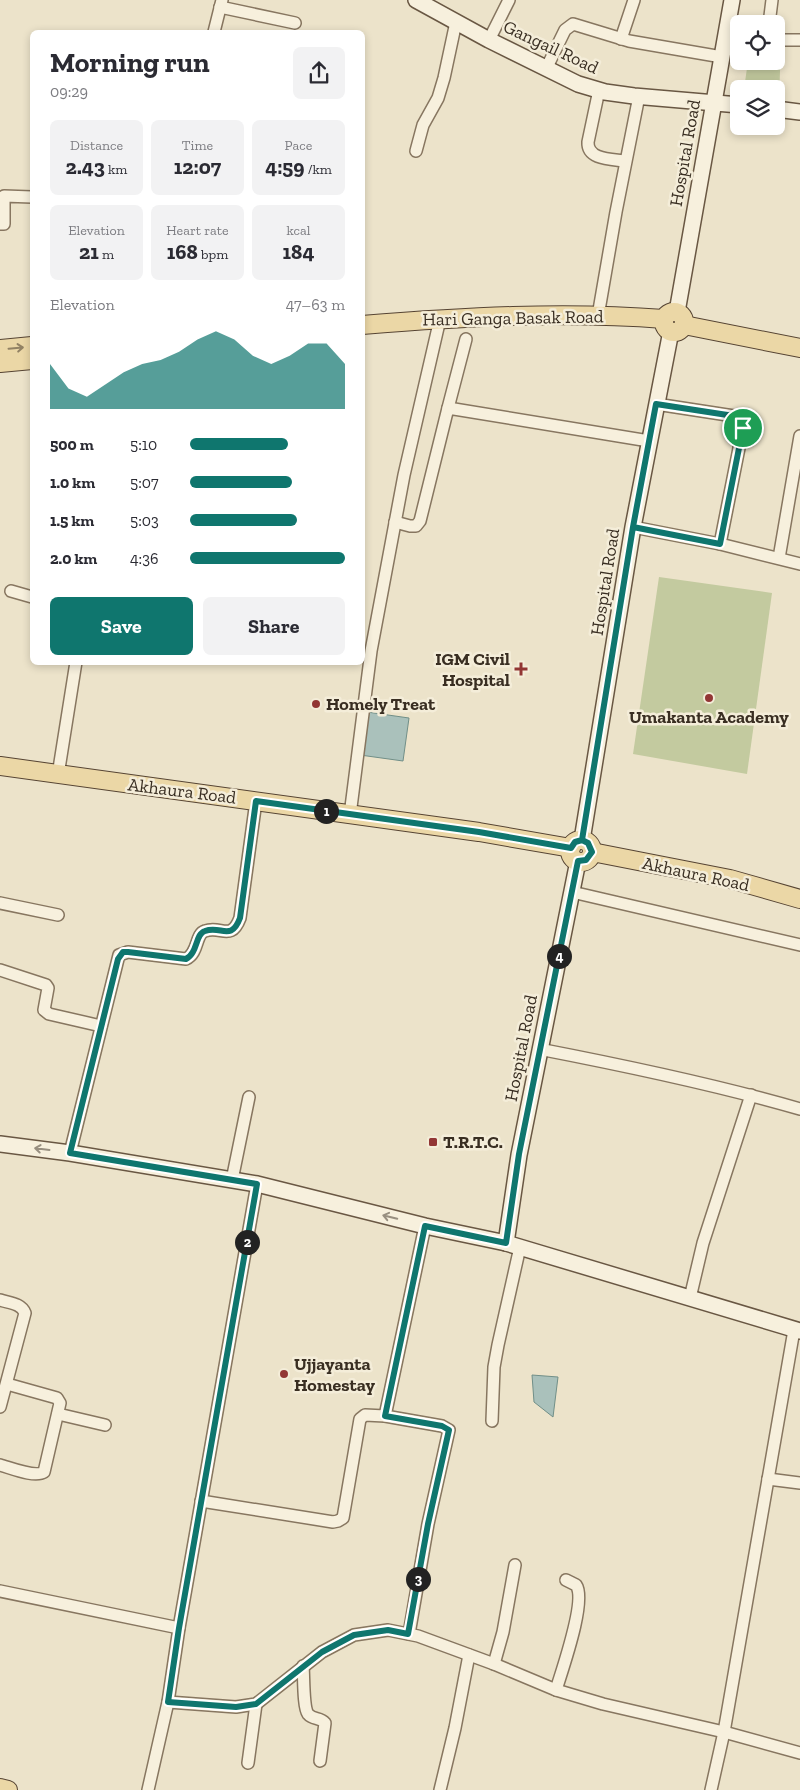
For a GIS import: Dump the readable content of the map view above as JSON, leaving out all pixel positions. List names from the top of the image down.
{
  "streets": {
    "main road": ["Hari Ganga Basak Road", "Akhaura Road"],
    "street": ["Gangail Road", "Hospital Road"]
  },
  "crossings": [
    ["Gangail Road", "Hospital Road"],
    ["Hospital Road", "Hari Ganga Basak Road"],
    ["Hospital Road", "Akhaura Road"]
  ],
  "places": {
    "health": ["IGM Civil Hospital"],
    "other": ["Umakanta Academy", "Homely Treat", "Ujjayanta Homestay"],
    "transit": ["T.R.T.C."]
  },
  "page": {
    "heading": ["Morning run", "09:29"],
    "stats": [
      ["Distance", "2.43 km"],
      ["Time", "12:07"],
      ["Pace", "4:59 /km"],
      ["Elevation", "21 m"],
      ["Heart rate", "168 bpm"],
      ["kcal", "184"]
    ],
    "chart": ["Elevation", "47–63 m"],
    "list": [
      {
        "name": "500 m",
        "note": "5:10"
      },
      {
        "name": "1.0 km",
        "note": "5:07"
      },
      {
        "name": "1.5 km",
        "note": "5:03"
      },
      {
        "name": "2.0 km",
        "note": "4:36"
      }
    ],
    "buttons": ["Save", "Share"],
    "pins": [
      "1",
      "4",
      "2",
      "3"
    ]
  }
}
